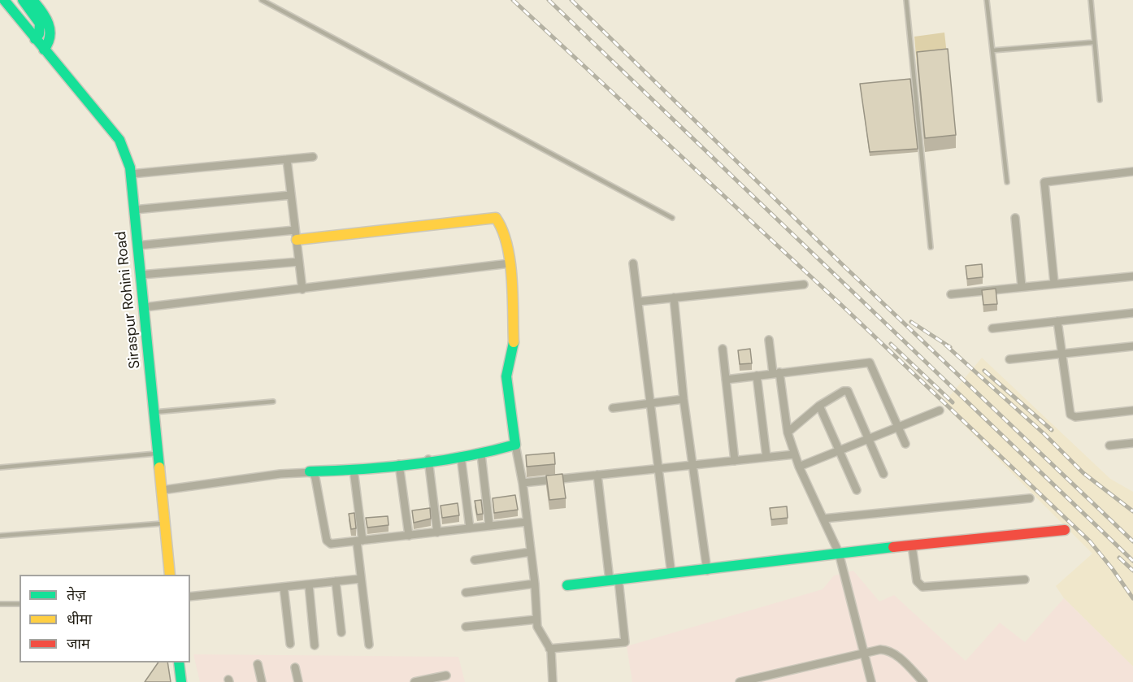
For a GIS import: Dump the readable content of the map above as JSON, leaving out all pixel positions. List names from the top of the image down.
{
  "streets": {
    "street": ["Siraspur Rohini Road"]
  },
  "legend": ["तेज़", "धीमा", "जाम"]
}
